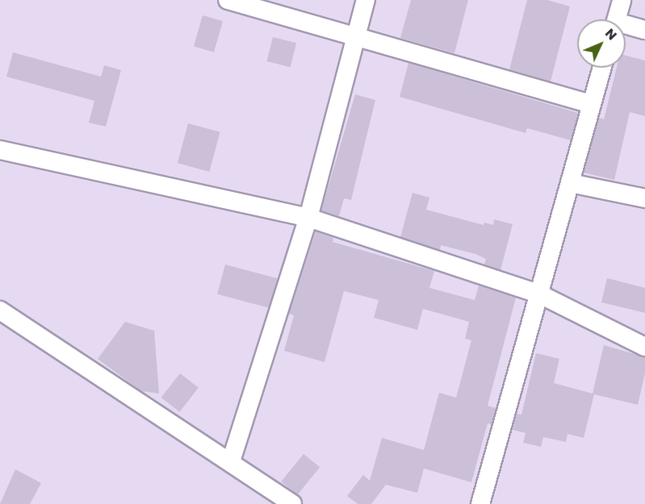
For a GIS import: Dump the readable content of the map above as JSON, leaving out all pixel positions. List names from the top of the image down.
{
  "north": "top right"
}
